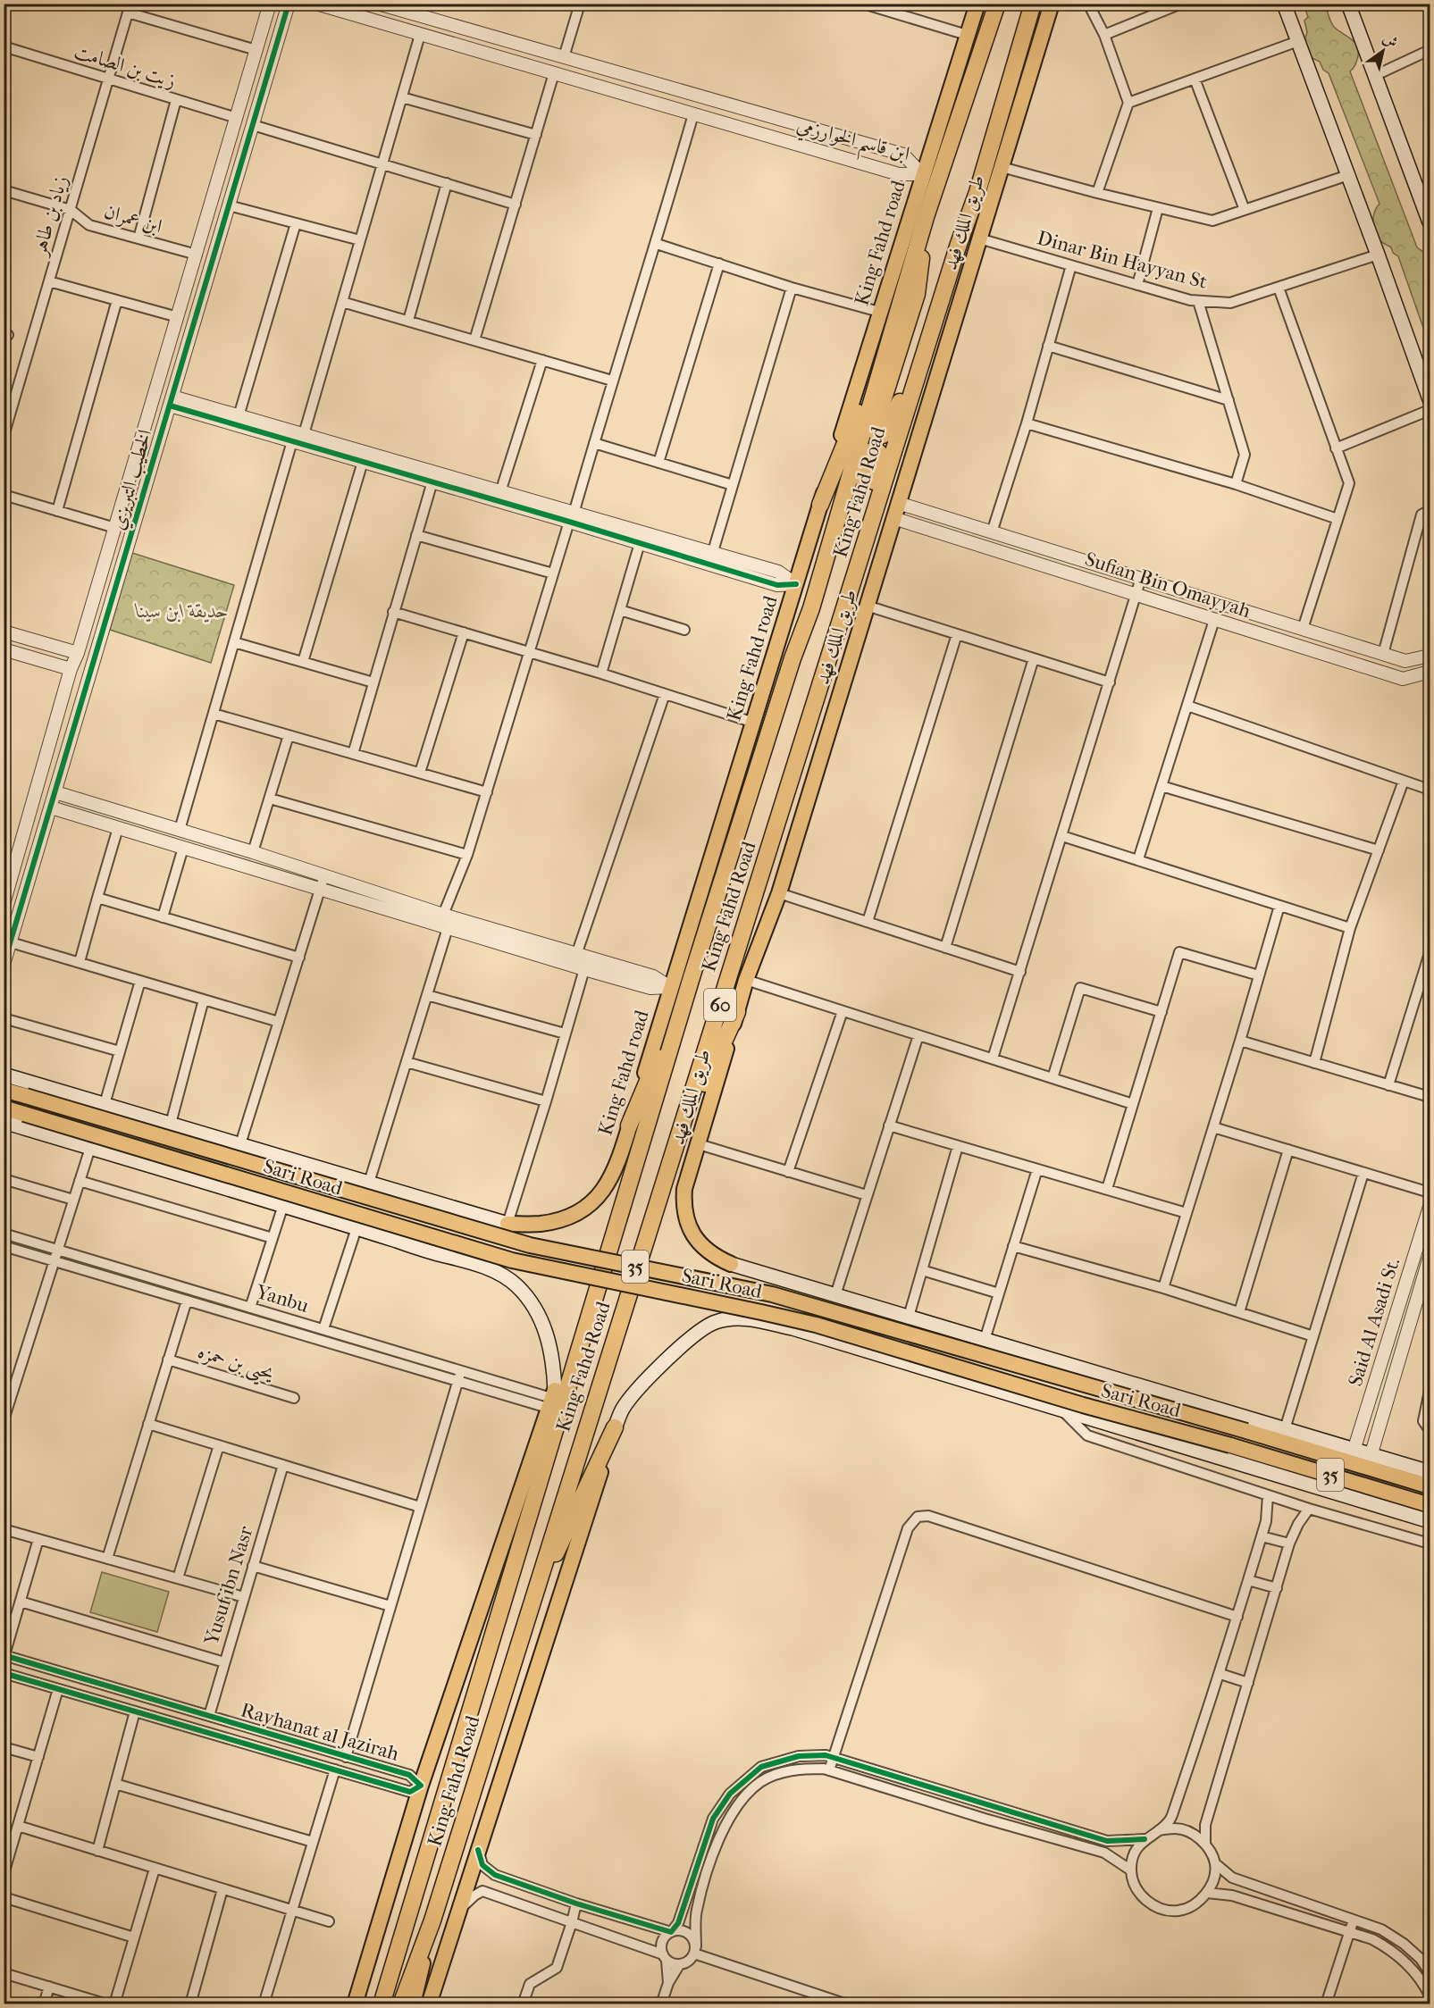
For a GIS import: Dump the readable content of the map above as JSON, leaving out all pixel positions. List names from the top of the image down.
{
  "streets": {
    "highway": ["King Fahd Road", "60"],
    "main road": [
      "طريق الملك فهد",
      "King Fahd road",
      "Sari Road",
      "35"
    ],
    "street": [
      "زيت بن الصامت",
      "ابن قاسم الخوارزمي",
      "زياد بن طاهر",
      "ابن عمران",
      "Dinar Bin Hayyan St",
      "الخطيب التبريزي",
      "Sufian Bin Omayyah",
      "Yanbu",
      "Said Al Asadi St.",
      "يحيى بن حمزه",
      "Yusuf ibn Nasr",
      "Rayhanat al Jazirah"
    ]
  },
  "crossings": [
    ["زيت بن الصامت", "زياد بن طاهر"],
    ["زيت بن الصامت", "الخطيب التبريزي"],
    ["ابن قاسم الخوارزمي", "King Fahd road"],
    ["زياد بن طاهر", "ابن عمران"],
    ["ابن عمران", "الخطيب التبريزي"],
    ["طريق الملك فهد", "Dinar Bin Hayyan St"],
    ["طريق الملك فهد", "Sufian Bin Omayyah"],
    ["King Fahd road", "King Fahd Road"],
    ["Yusuf ibn Nasr", "Rayhanat al Jazirah"]
  ],
  "parks": ["حديقة ابن سينا"],
  "north": "top right"
}
